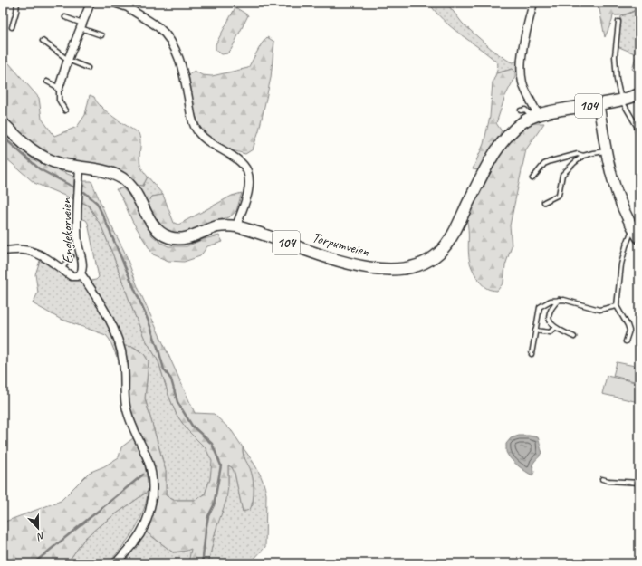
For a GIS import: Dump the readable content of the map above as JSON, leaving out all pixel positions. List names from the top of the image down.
{
  "streets": {
    "main road": ["104", "Torpumveien"],
    "street": ["Englekorveien"]
  },
  "crossings": [
    ["Englekorveien", "Torpumveien"]
  ],
  "north": "bottom"
}
